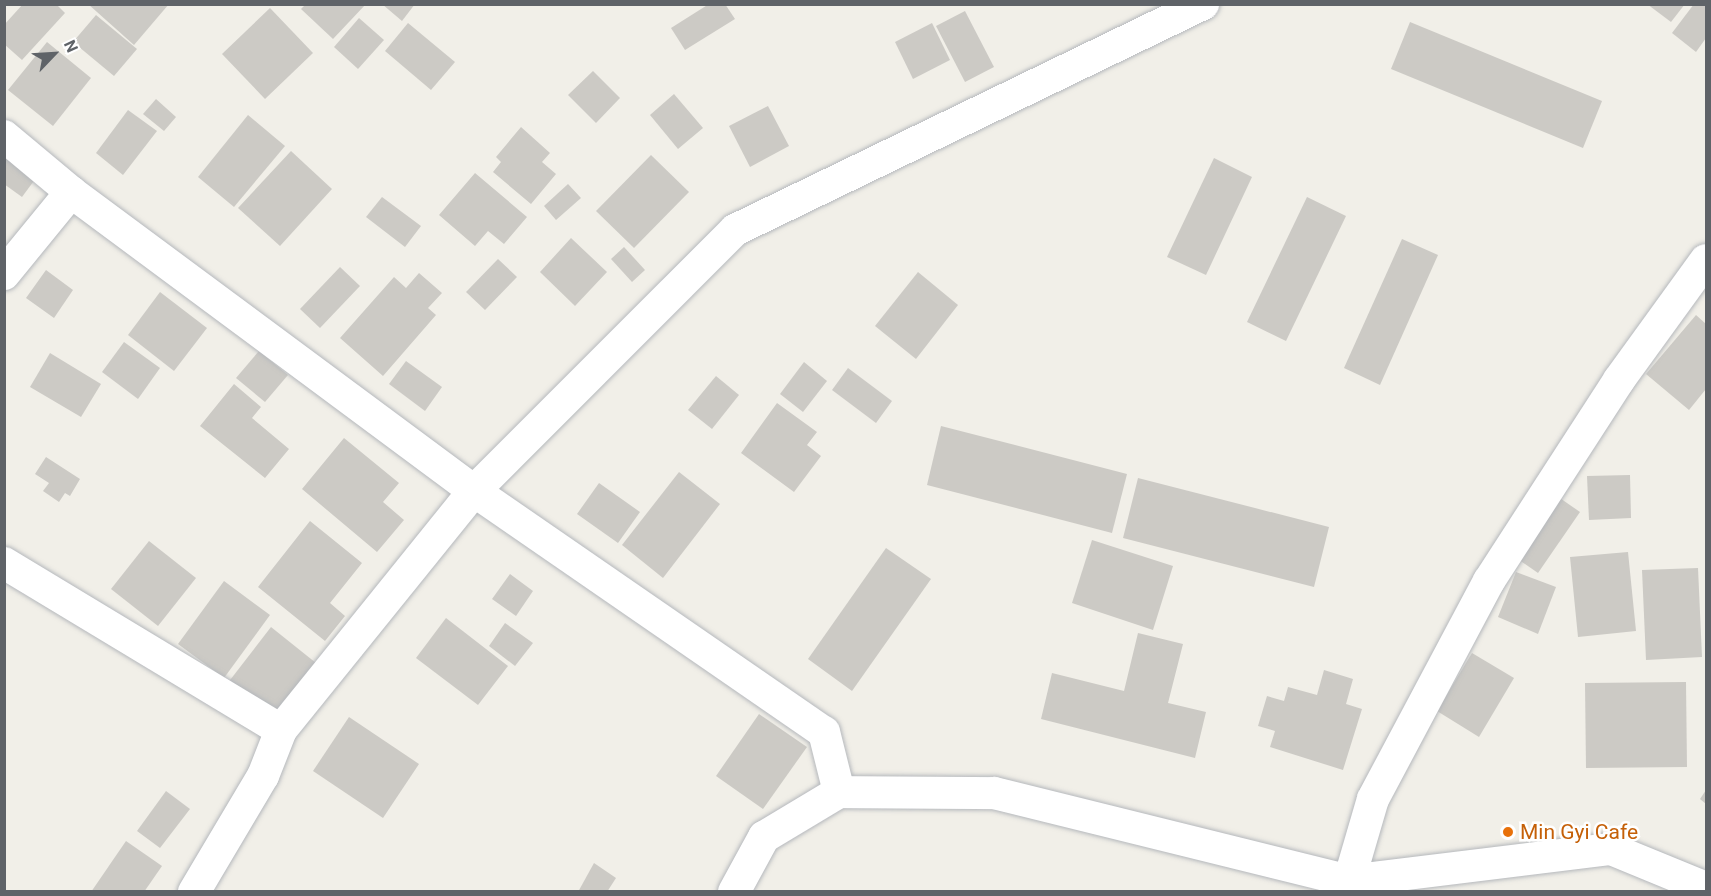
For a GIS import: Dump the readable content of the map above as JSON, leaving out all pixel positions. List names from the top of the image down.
{
  "places": ["Min Gyi Cafe"],
  "north": "top right"
}
